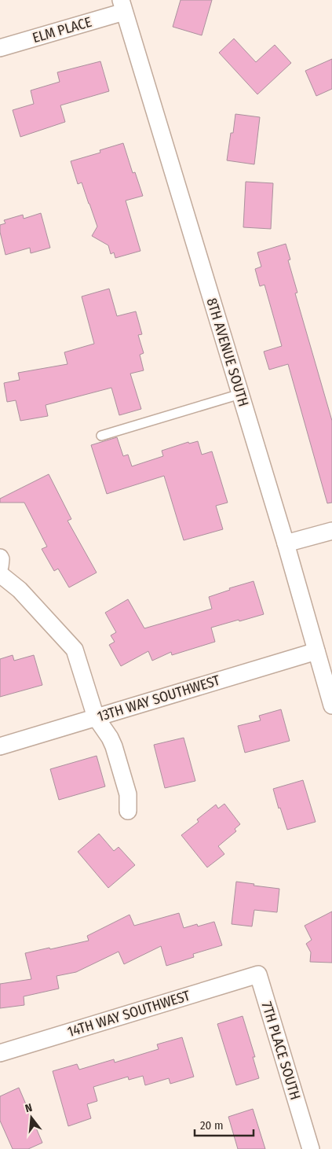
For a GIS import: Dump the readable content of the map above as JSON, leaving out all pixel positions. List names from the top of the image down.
{
  "streets": {
    "street": [
      "ELM PLACE",
      "8TH AVENUE SOUTH",
      "13TH WAY SOUTHWEST",
      "14TH WAY SOUTHWEST",
      "7TH PLACE SOUTH"
    ]
  },
  "crossings": [
    ["ELM PLACE", "8TH AVENUE SOUTH"],
    ["8TH AVENUE SOUTH", "13TH WAY SOUTHWEST"],
    ["14TH WAY SOUTHWEST", "7TH PLACE SOUTH"]
  ],
  "scale_bar": "20 m",
  "north": "top"
}
